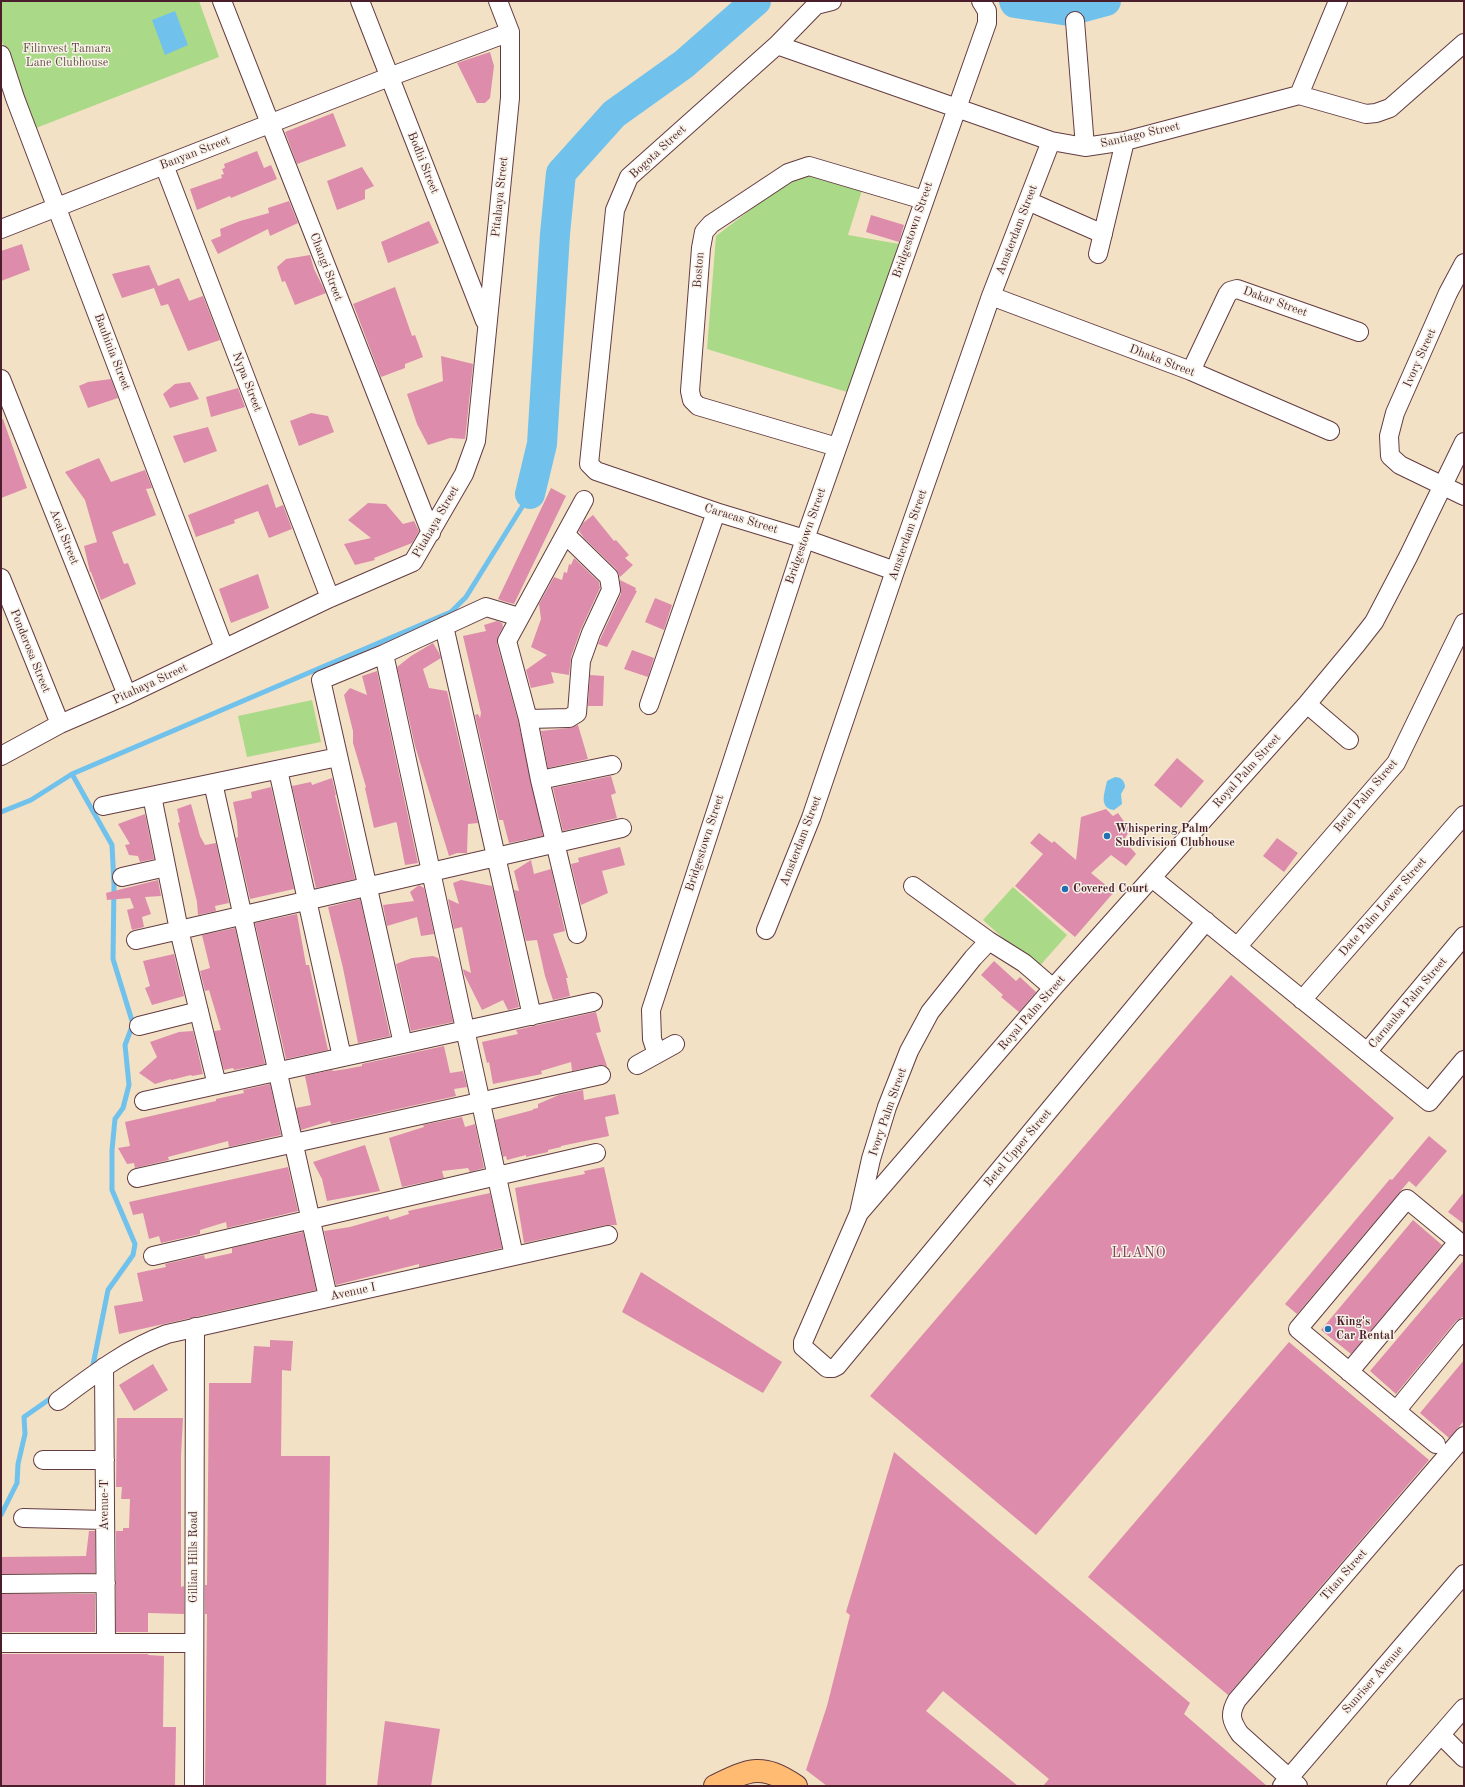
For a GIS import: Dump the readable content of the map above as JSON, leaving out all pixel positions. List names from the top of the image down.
{
  "streets": {
    "street": [
      "Santiago Street",
      "Bogota Street",
      "Banyan Street",
      "Bodhi Street",
      "Pitahaya Street",
      "Bridgestown Street",
      "Amsterdam Street",
      "Changi Street",
      "Boston",
      "Dakar Street",
      "Bauhinia Street",
      "Ivory Street",
      "Dhaka Street",
      "Nypa Street",
      "Caracas Street",
      "Acai Street",
      "Ponderosa Street",
      "Royal Palm Street",
      "Betel Palm Street",
      "Date Palm Lower Street",
      "Carnauba Palm Street",
      "Ivory Palm Street",
      "Betel Upper Street",
      "Avenue I",
      "Avenue-T",
      "Gillian Hills Road",
      "Titan Street",
      "Sunriser Avenue"
    ]
  },
  "crossings": [
    ["Santiago Street", "Bogota Street"],
    ["Santiago Street", "Bridgestown Street"],
    ["Santiago Street", "Amsterdam Street"],
    ["Bogota Street", "Caracas Street"],
    ["Banyan Street", "Bodhi Street"],
    ["Banyan Street", "Pitahaya Street"],
    ["Banyan Street", "Changi Street"],
    ["Banyan Street", "Bauhinia Street"],
    ["Banyan Street", "Nypa Street"],
    ["Bodhi Street", "Pitahaya Street"],
    ["Pitahaya Street", "Changi Street"],
    ["Pitahaya Street", "Bauhinia Street"],
    ["Pitahaya Street", "Nypa Street"],
    ["Pitahaya Street", "Acai Street"],
    ["Pitahaya Street", "Ponderosa Street"],
    ["Bridgestown Street", "Boston"],
    ["Bridgestown Street", "Caracas Street"],
    ["Amsterdam Street", "Dhaka Street"],
    ["Amsterdam Street", "Caracas Street"],
    ["Dakar Street", "Dhaka Street"],
    ["Ivory Street", "Royal Palm Street"],
    ["Royal Palm Street", "Ivory Palm Street"],
    ["Ivory Palm Street", "Betel Upper Street"],
    ["Avenue I", "Avenue-T"],
    ["Avenue I", "Gillian Hills Road"],
    ["Titan Street", "Sunriser Avenue"]
  ],
  "districts": ["LLANO"],
  "parks": ["Filinvest Tamara Lane Clubhouse"],
  "places": ["Whispering Palm Subdivision Clubhouse", "Covered Court", "King's Car Rental"]
}
